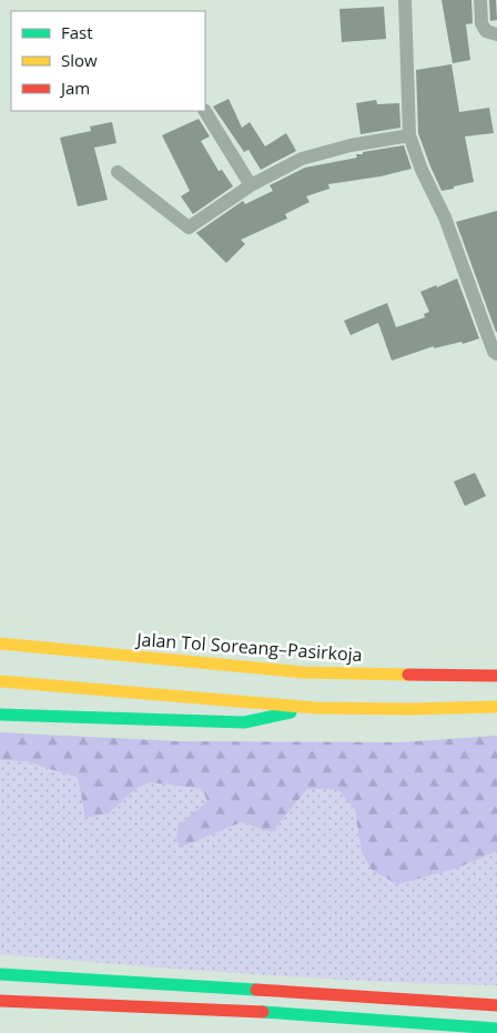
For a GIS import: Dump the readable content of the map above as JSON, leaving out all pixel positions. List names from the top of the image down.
{
  "streets": {
    "highway": ["Jalan Tol Soreang–Pasirkoja"]
  },
  "legend": ["Fast", "Slow", "Jam"]
}
